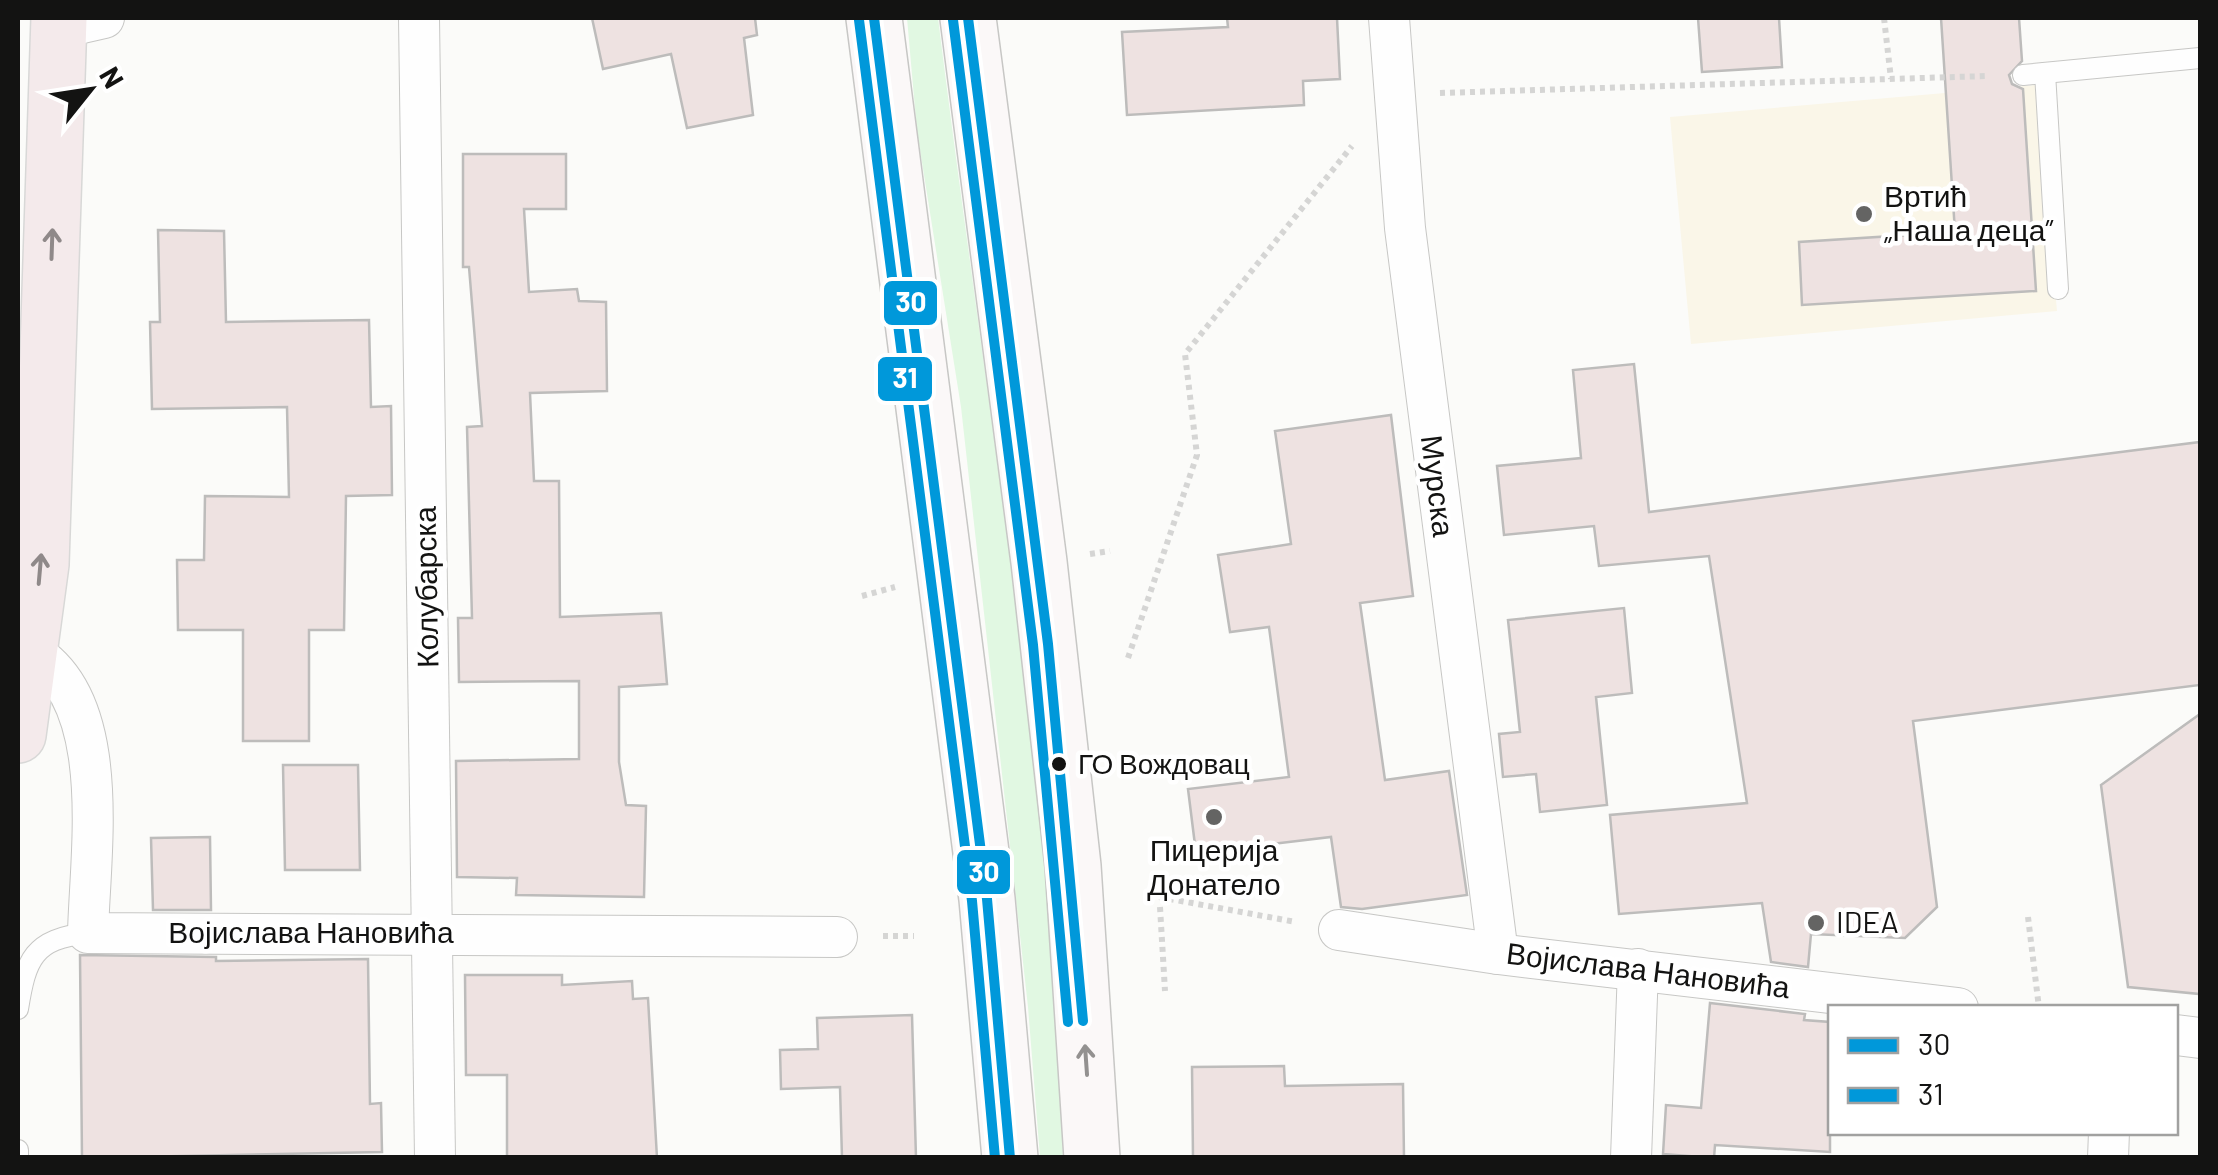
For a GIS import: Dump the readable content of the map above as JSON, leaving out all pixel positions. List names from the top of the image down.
{
  "streets": {
    "street": ["Мурска", "Колубарска", "Војислава Нановића"]
  },
  "crossings": [
    ["Мурска", "Војислава Нановића"],
    ["Колубарска", "Војислава Нановића"]
  ],
  "places": [
    "Вртић „Наша деца”",
    "ГО Вождовац",
    "Пицерија Донатело",
    "IDEA"
  ],
  "lines": ["transit line 30", "transit line 31"],
  "legend": ["30", "31"],
  "north": "top right"
}
